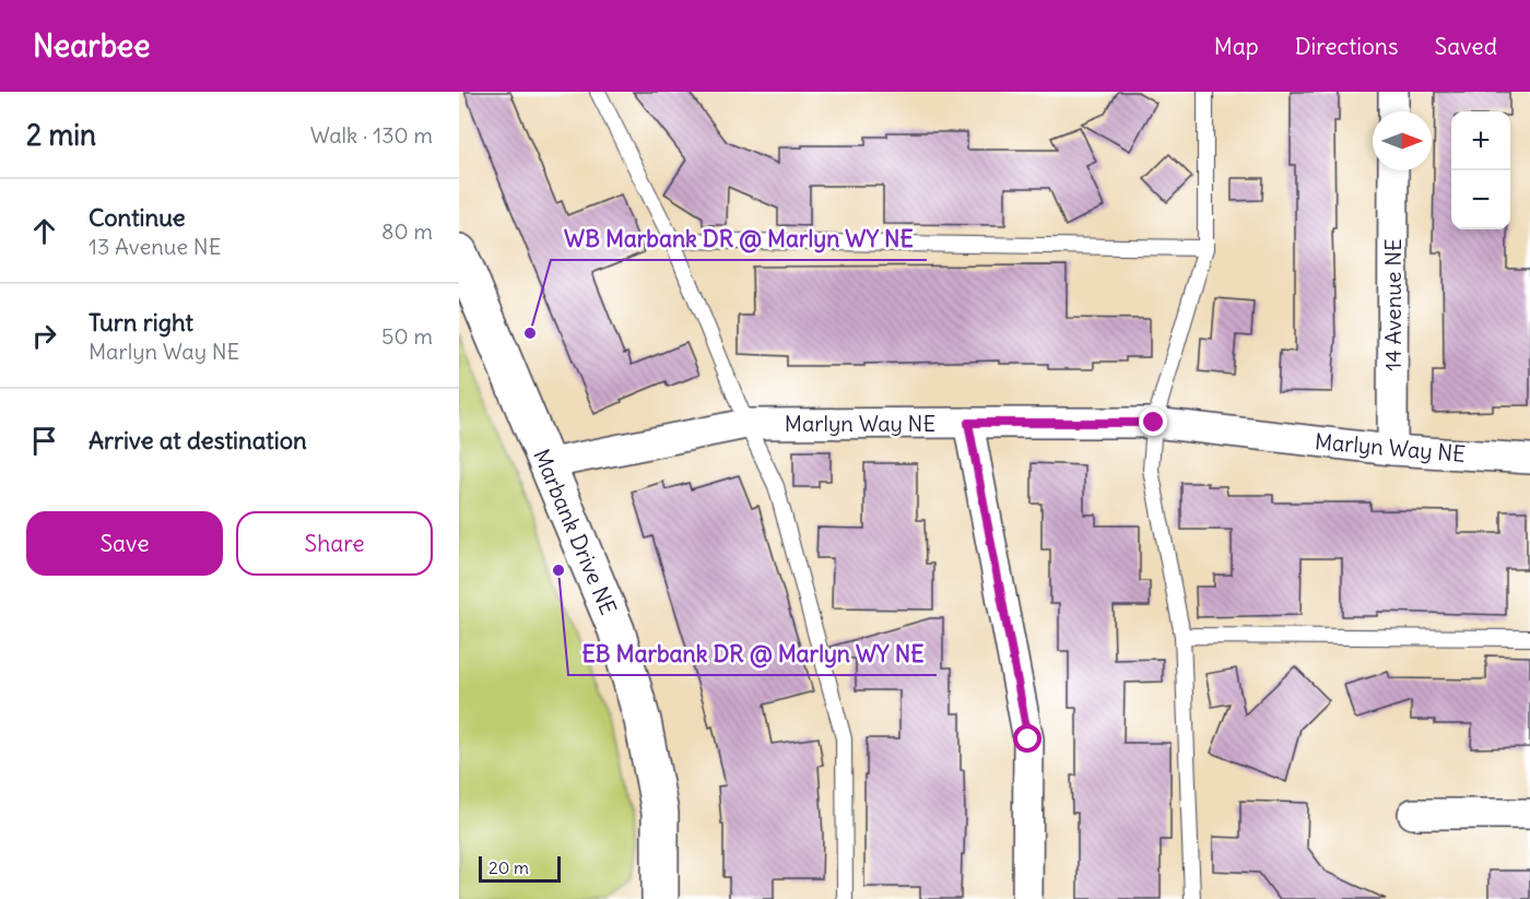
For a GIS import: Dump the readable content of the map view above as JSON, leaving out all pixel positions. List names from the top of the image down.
{
  "streets": {
    "street": ["14 Avenue NE", "Marlyn Way NE", "Marbank Drive NE"]
  },
  "crossings": [
    ["14 Avenue NE", "Marlyn Way NE"],
    ["Marlyn Way NE", "Marbank Drive NE"]
  ],
  "places": ["WB Marbank DR @ Marlyn WY NE", "EB Marbank DR @ Marlyn WY NE"],
  "scale_bar": "20 m",
  "north": "right",
  "page": {
    "header": "Nearbee",
    "nav": ["Map", "Directions", "Saved"],
    "heading": ["2 min", "Walk · 130 m"],
    "map_buttons": ["+", "−"],
    "list": [
      ["Continue", "13 Avenue NE", "80 m"],
      ["Turn right", "Marlyn Way NE", "50 m"],
      "Arrive at destination"
    ],
    "buttons": ["Save", "Share"],
    "scale": "20 m"
  }
}
